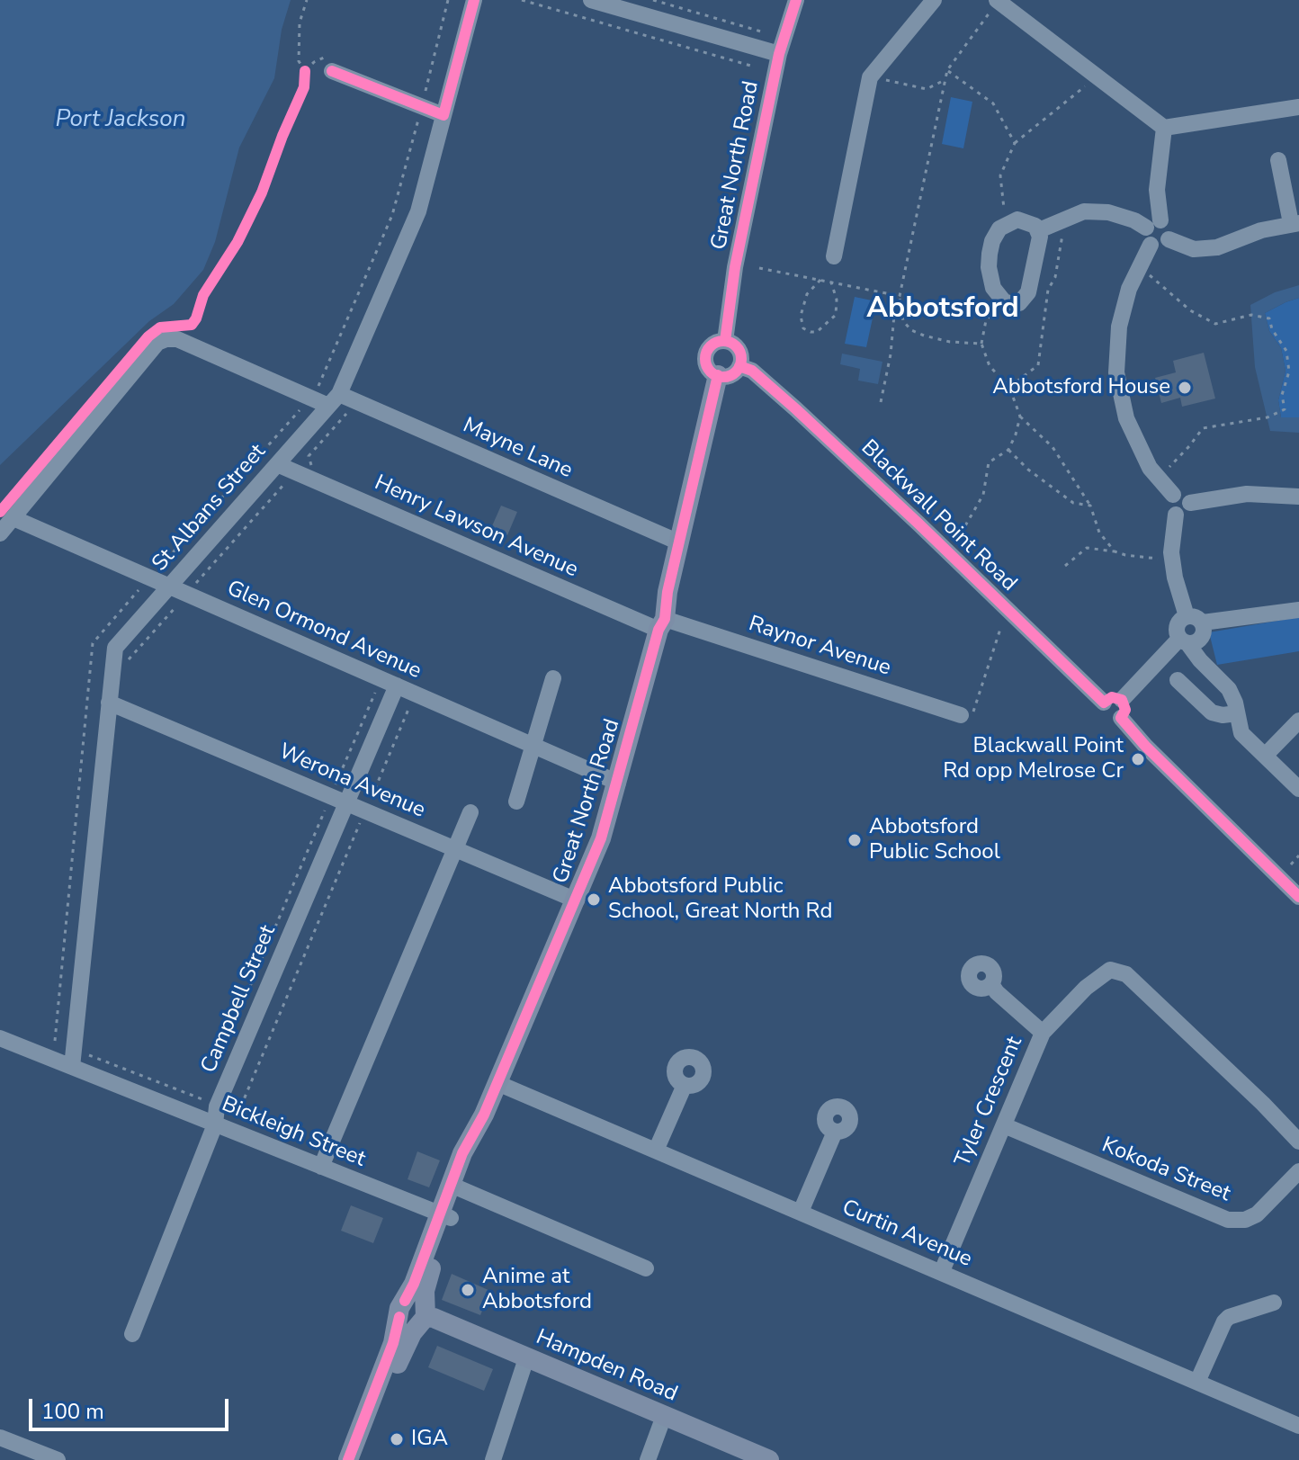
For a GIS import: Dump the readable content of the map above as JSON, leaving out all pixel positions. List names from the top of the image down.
{
  "streets": {
    "main road": ["Great North Road", "Hampden Road"],
    "street": [
      "Mayne Lane",
      "St Albans Street",
      "Blackwall Point Road",
      "Henry Lawson Avenue",
      "Glen Ormond Avenue",
      "Raynor Avenue",
      "Werona Avenue",
      "Campbell Street",
      "Tyler Crescent",
      "Bickleigh Street",
      "Kokoda Street",
      "Curtin Avenue"
    ]
  },
  "crossings": [
    ["Great North Road", "Mayne Lane"],
    ["Great North Road", "Blackwall Point Road"],
    ["Great North Road", "Henry Lawson Avenue"],
    ["Great North Road", "Glen Ormond Avenue"],
    ["Great North Road", "Raynor Avenue"],
    ["Great North Road", "Werona Avenue"],
    ["Great North Road", "Bickleigh Street"],
    ["Great North Road", "Curtin Avenue"],
    ["Great North Road", "Hampden Road"],
    ["Mayne Lane", "St Albans Street"],
    ["Mayne Lane", "Glen Ormond Avenue"],
    ["St Albans Street", "Henry Lawson Avenue"],
    ["St Albans Street", "Glen Ormond Avenue"],
    ["St Albans Street", "Werona Avenue"],
    ["St Albans Street", "Bickleigh Street"],
    ["Henry Lawson Avenue", "Raynor Avenue"],
    ["Glen Ormond Avenue", "Campbell Street"],
    ["Werona Avenue", "Campbell Street"],
    ["Campbell Street", "Bickleigh Street"],
    ["Tyler Crescent", "Kokoda Street"],
    ["Tyler Crescent", "Curtin Avenue"]
  ],
  "districts": ["Abbotsford"],
  "water": ["Port Jackson"],
  "places": [
    "Abbotsford House",
    "Blackwall Point Rd opp Melrose Cr",
    "Abbotsford Public School",
    "Abbotsford Public School, Great North Rd",
    "Anime at Abbotsford",
    "IGA"
  ],
  "scale_bar": "100 m"
}
